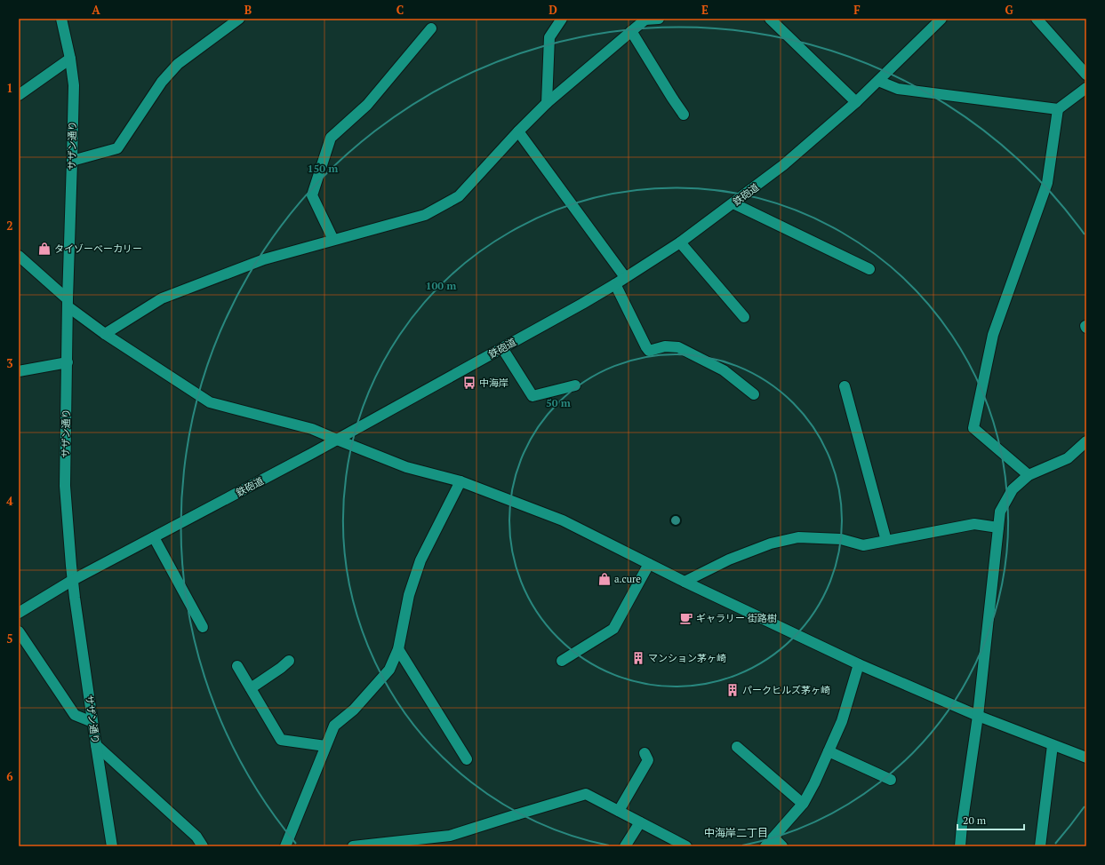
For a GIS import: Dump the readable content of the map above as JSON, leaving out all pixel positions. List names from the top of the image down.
{
  "streets": {
    "street": ["サザン通り", "鉄砲道"]
  },
  "crossings": [
    ["サザン通り", "鉄砲道"]
  ],
  "districts": ["中海岸二丁目"],
  "places": {
    "shop": ["タイゾーベーカリー", "a.cure"],
    "bus stop": ["中海岸"],
    "cafe": ["ギャラリー 街路樹"],
    "building": ["マンション茅ヶ崎", "パークヒルズ茅ヶ崎"]
  },
  "scale_bar": "20 m",
  "grid": {
    "columns": [
      "A",
      "B",
      "C",
      "D",
      "E",
      "F",
      "G"
    ],
    "rows": [
      "1",
      "2",
      "3",
      "4",
      "5",
      "6"
    ]
  },
  "rings": ["150 m", "100 m", "50 m"]
}
